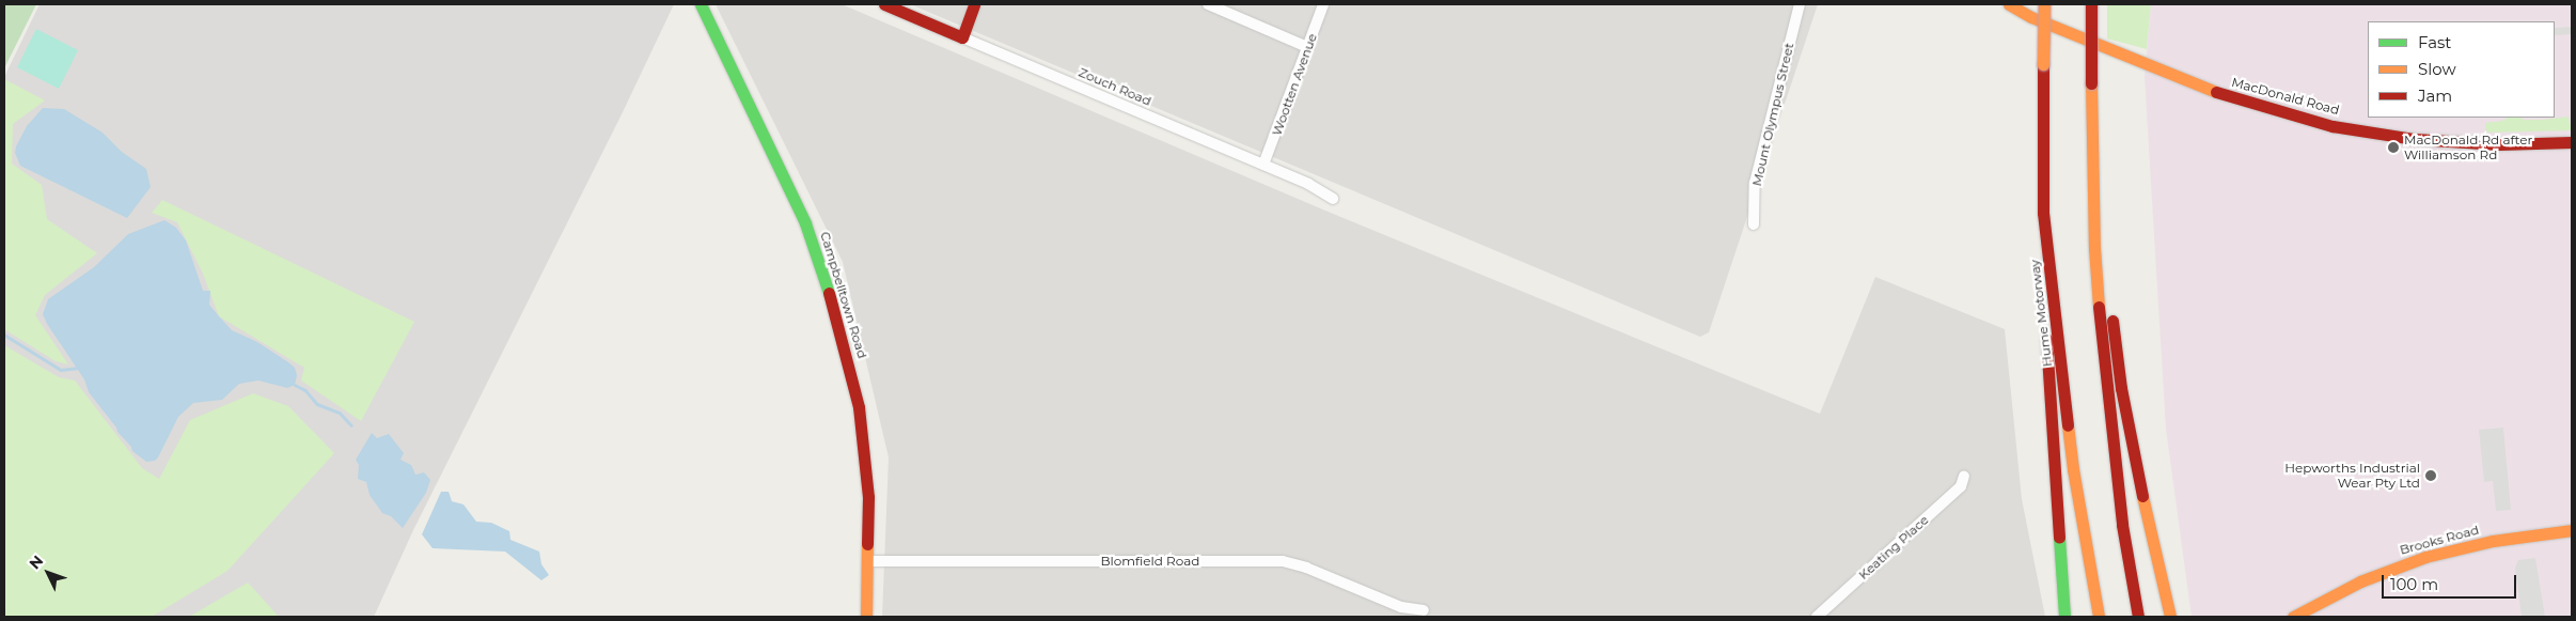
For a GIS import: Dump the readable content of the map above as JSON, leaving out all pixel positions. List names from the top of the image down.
{
  "streets": {
    "main road": [
      "Zouch Road",
      "MacDonald Road",
      "Campbelltown Road",
      "Hume Motorway",
      "Brooks Road"
    ],
    "street": [
      "Wootten Avenue",
      "Mount Olympus Street",
      "Keating Place",
      "Blomfield Road"
    ]
  },
  "crossings": [
    ["Wootten Avenue", "Zouch Road"],
    ["Campbelltown Road", "Blomfield Road"]
  ],
  "places": ["MacDonald Rd after Williamson Rd", "Hepworths Industrial Wear Pty Ltd"],
  "legend": ["Fast", "Slow", "Jam"],
  "scale_bar": "100 m",
  "north": "top left"
}
